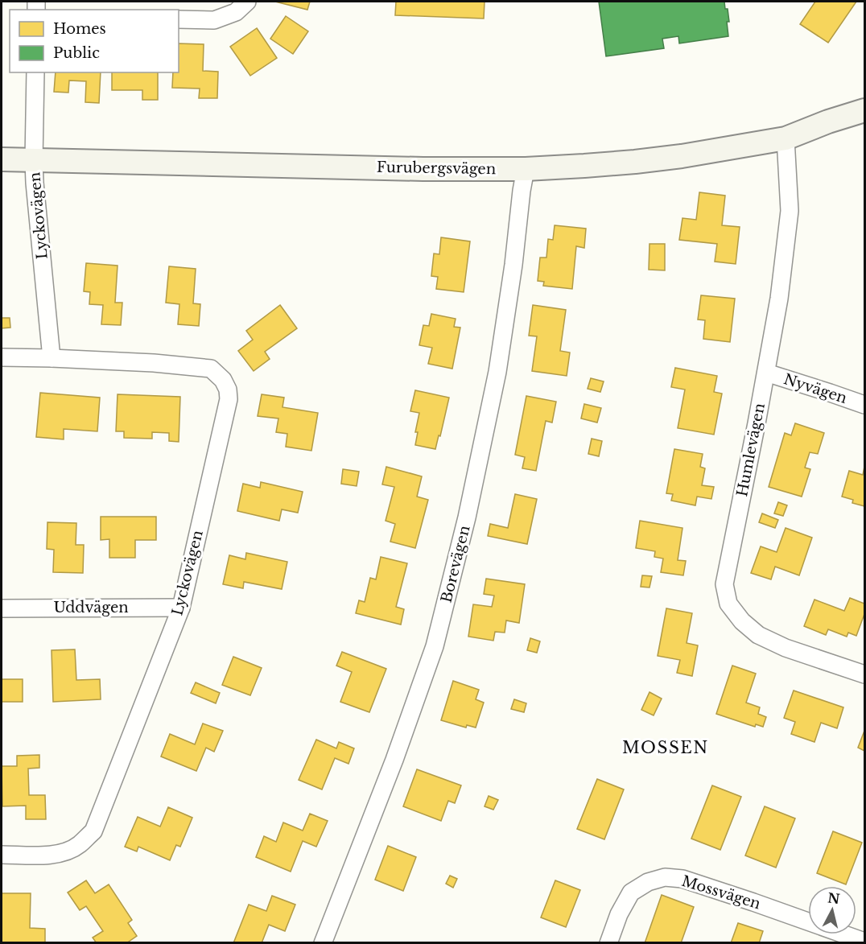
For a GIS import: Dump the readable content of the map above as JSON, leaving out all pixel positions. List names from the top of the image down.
{
  "streets": {
    "street": [
      "Furubergsvägen",
      "Lyckovägen",
      "Nyvägen",
      "Humlevägen",
      "Borevägen",
      "Uddvägen",
      "Mossvägen"
    ]
  },
  "crossings": [
    ["Furubergsvägen", "Lyckovägen"],
    ["Furubergsvägen", "Humlevägen"],
    ["Furubergsvägen", "Borevägen"],
    ["Lyckovägen", "Uddvägen"],
    ["Nyvägen", "Humlevägen"]
  ],
  "districts": ["MOSSEN"],
  "legend": ["Homes", "Public"],
  "north": "top"
}
